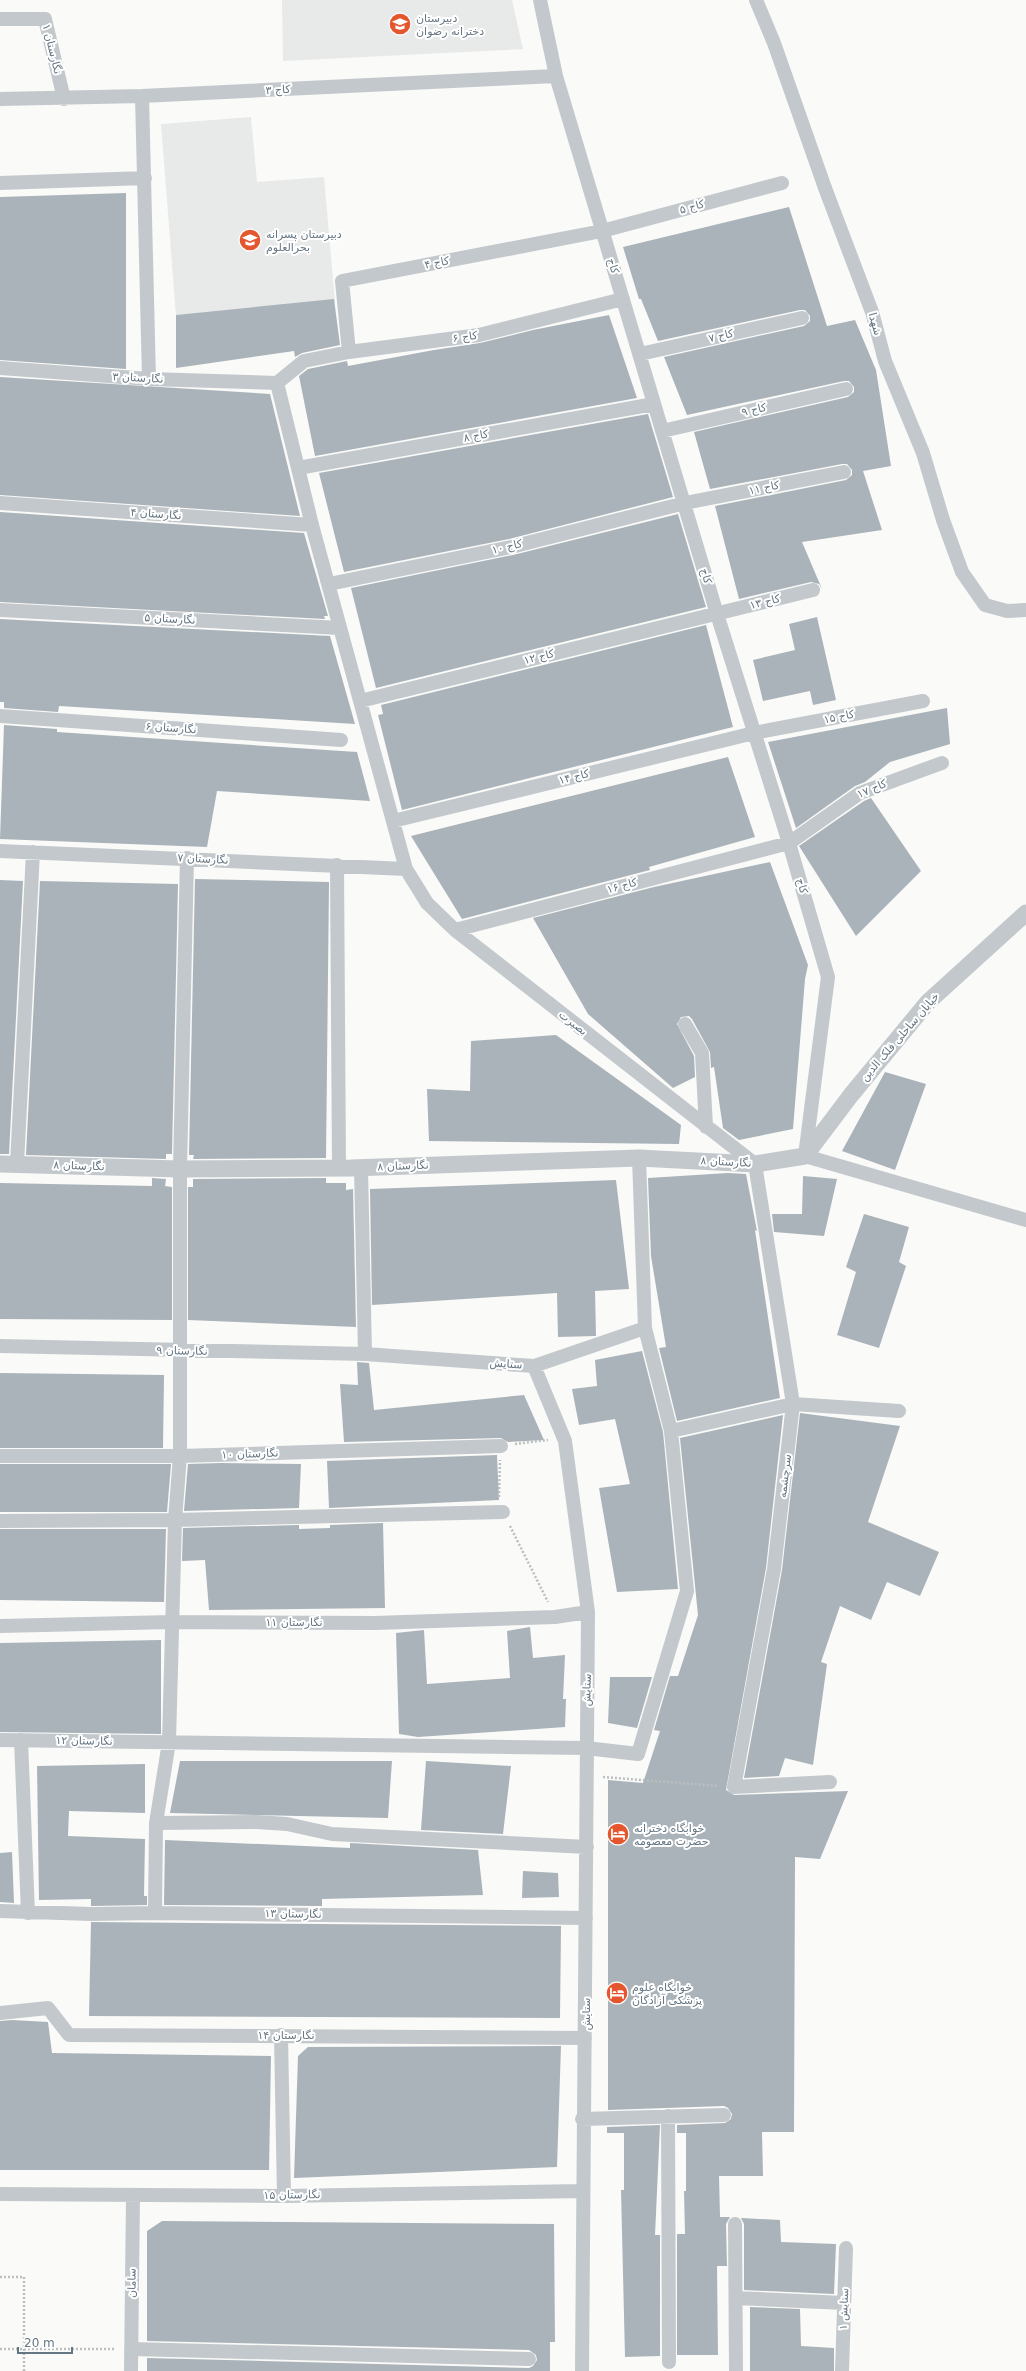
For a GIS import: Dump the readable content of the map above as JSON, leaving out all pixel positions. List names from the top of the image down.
{
  "streets": {
    "street": [
      "نگارستان ۱",
      "کاج ۳",
      "کاج ۵",
      "کاج ۴",
      "کاج",
      "شهدا",
      "کاج ۷",
      "کاج ۶",
      "نگارستان ۳",
      "کاج ۹",
      "کاج ۸",
      "کاج ۱۱",
      "نگارستان ۴",
      "کاج ۱۰",
      "کاج ۱۳",
      "نگارستان ۵",
      "کاج ۱۲",
      "کاج ۱۵",
      "نگارستان ۶",
      "کاج ۱۴",
      "کاج ۱۷",
      "نگارستان ۷",
      "کاج ۱۶",
      "بصیرت",
      "خیابان ساحلی فلک الدین",
      "نگارستان ۸",
      "نگارستان ۹",
      "ستایش",
      "نگارستان ۱۰",
      "سرچشمه",
      "نگارستان ۱۱",
      "نگارستان ۱۲",
      "نگارستان ۱۳",
      "نگارستان ۱۴",
      "نگارستان ۱۵",
      "سامان",
      "ستایش ۱"
    ]
  },
  "crossings": [
    ["نگارستان ۱", "کاج ۳"],
    ["کاج ۳", "کاج"],
    ["کاج ۵", "کاج ۴"],
    ["کاج ۵", "کاج"],
    ["کاج ۴", "کاج"],
    ["کاج ۴", "کاج ۶"],
    ["کاج", "کاج ۷"],
    ["کاج", "کاج ۶"],
    ["کاج", "کاج ۹"],
    ["کاج", "کاج ۸"],
    ["کاج", "کاج ۱۱"],
    ["کاج", "کاج ۱۰"],
    ["کاج", "کاج ۱۳"],
    ["کاج", "کاج ۱۲"],
    ["کاج", "کاج ۱۵"],
    ["کاج", "کاج ۱۴"],
    ["کاج", "کاج ۱۷"],
    ["کاج", "کاج ۱۶"],
    ["کاج", "خیابان ساحلی فلک الدین"],
    ["کاج", "نگارستان ۸"],
    ["کاج ۶", "نگارستان ۳"],
    ["کاج ۶", "بصیرت"],
    ["نگارستان ۳", "بصیرت"],
    ["کاج ۸", "بصیرت"],
    ["کاج ۱۱", "کاج ۱۰"],
    ["نگارستان ۴", "بصیرت"],
    ["کاج ۱۰", "بصیرت"],
    ["کاج ۱۳", "کاج ۱۲"],
    ["نگارستان ۵", "بصیرت"],
    ["کاج ۱۲", "بصیرت"],
    ["کاج ۱۵", "کاج ۱۴"],
    ["کاج ۱۴", "بصیرت"],
    ["کاج ۱۷", "کاج ۱۶"],
    ["نگارستان ۷", "بصیرت"],
    ["کاج ۱۶", "بصیرت"],
    ["بصیرت", "نگارستان ۸"],
    ["بصیرت", "سرچشمه"],
    ["خیابان ساحلی فلک الدین", "نگارستان ۸"],
    ["نگارستان ۸", "سرچشمه"],
    ["نگارستان ۹", "ستایش"],
    ["ستایش", "نگارستان ۱۱"],
    ["ستایش", "نگارستان ۱۲"],
    ["ستایش", "نگارستان ۱۳"],
    ["ستایش", "نگارستان ۱۴"],
    ["ستایش", "نگارستان ۱۵"],
    ["نگارستان ۱۵", "سامان"]
  ],
  "places": {
    "school or university": ["دبیرستان دخترانه رضوان", "دبیرستان پسرانه بحرالعلوم"],
    "hotel": ["خوابگاه دخترانه حضرت معصومه", "خوابگاه علوم پزشکی آزادگان"]
  },
  "scale_bar": "20 m"
}
